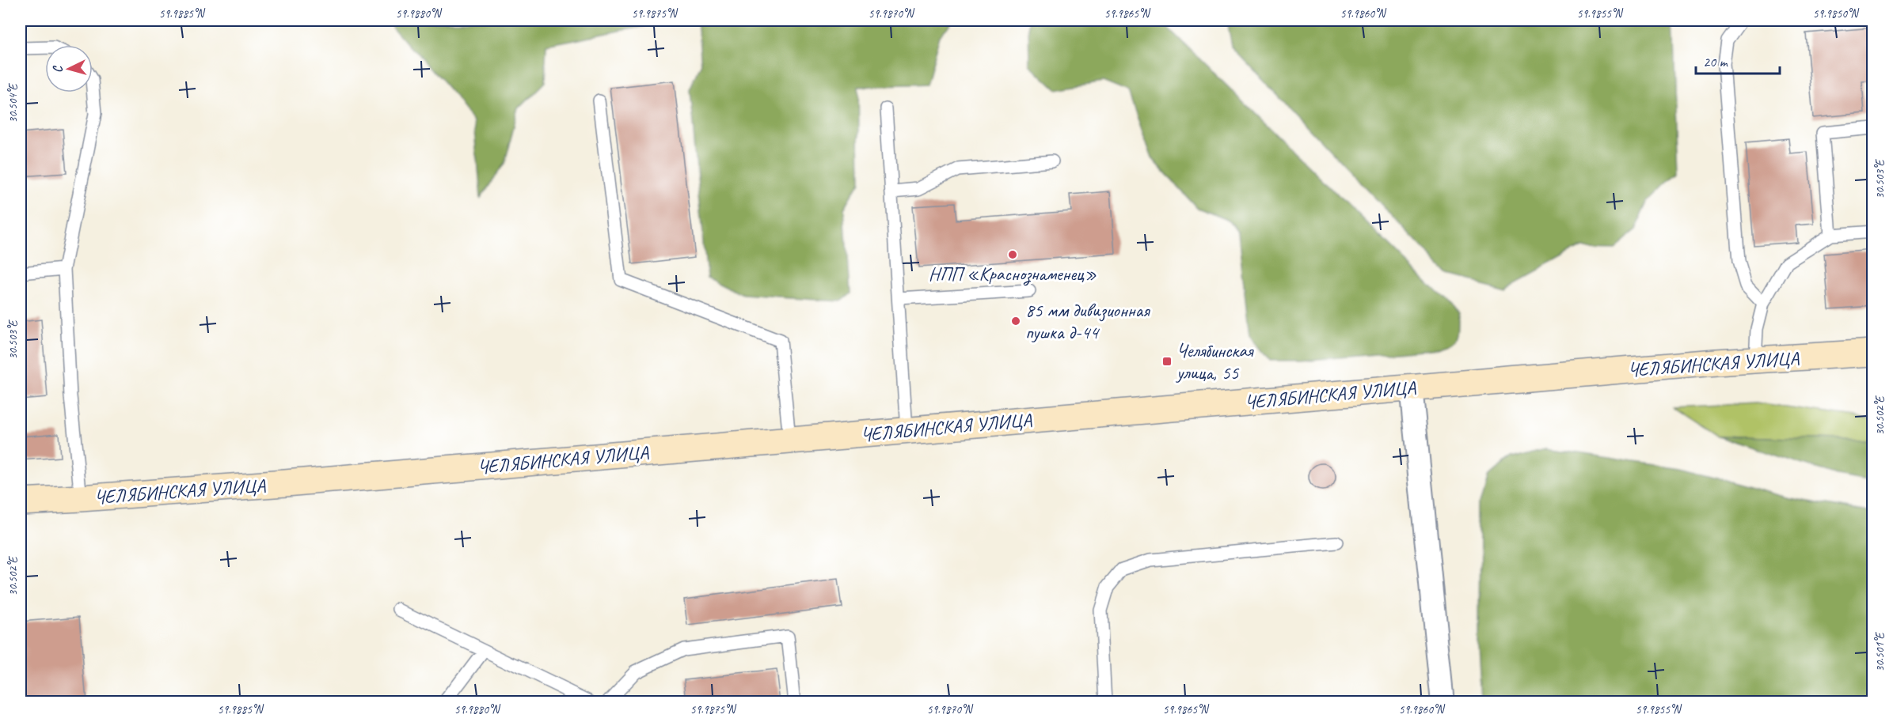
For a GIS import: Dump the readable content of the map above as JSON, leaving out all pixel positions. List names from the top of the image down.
{
  "streets": {
    "street": ["ЧЕЛЯБИНСКАЯ УЛИЦА"]
  },
  "places": {
    "other": ["НПП «Краснознаменец»", "85 мм дивизионная пушка д-44"],
    "transit": ["Челябинская улица, 55"]
  },
  "scale_bar": "20 m",
  "north": "left",
  "coordinates": [
    "59.9885°N",
    "59.9880°N",
    "59.9875°N",
    "59.9870°N",
    "59.9865°N",
    "59.9860°N",
    "59.9855°N",
    "59.9850°N",
    "30.504°E",
    "30.503°E",
    "30.502°E",
    "30.501°E"
  ]
}
